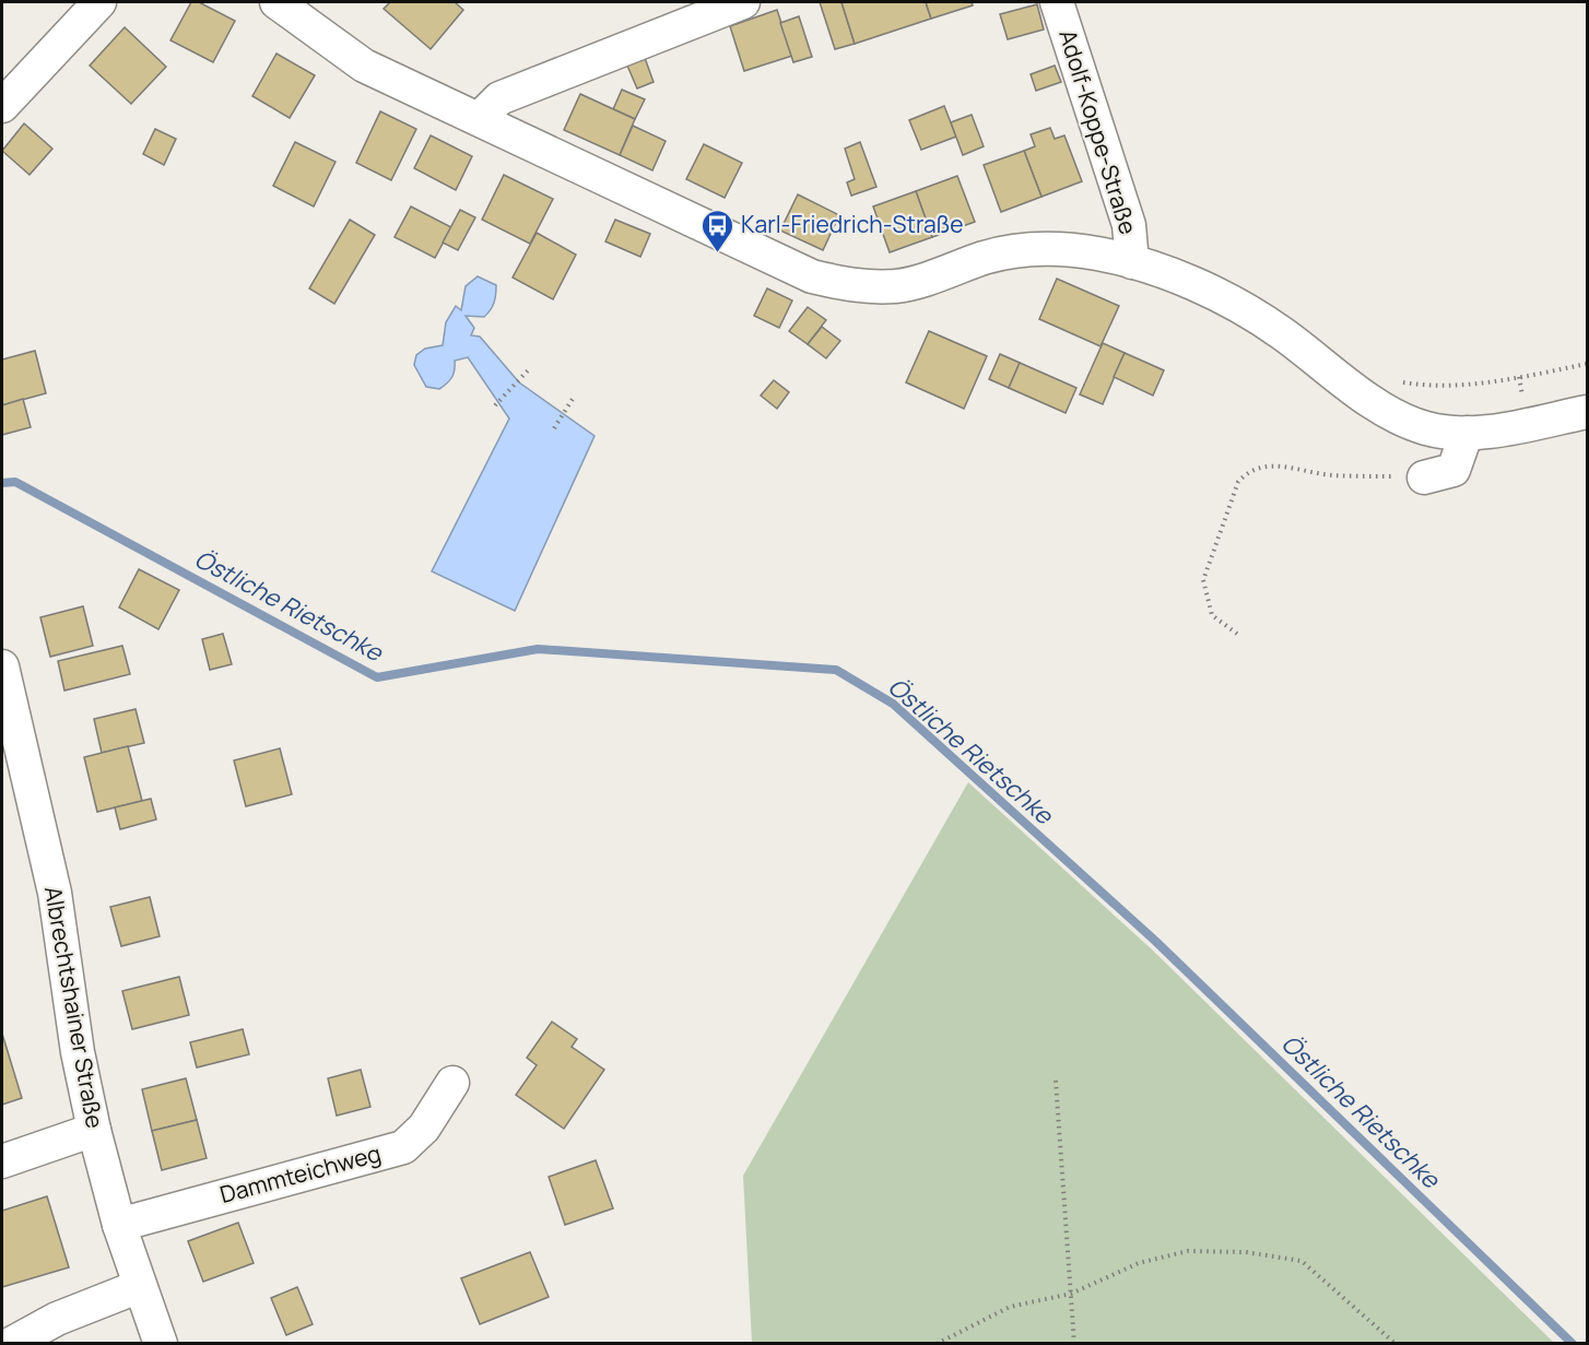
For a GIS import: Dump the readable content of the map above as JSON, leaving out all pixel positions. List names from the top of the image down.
{
  "streets": {
    "street": ["Adolf-Koppe-Straße", "Albrechtshainer Straße", "Dammteichweg"]
  },
  "crossings": [
    ["Albrechtshainer Straße", "Dammteichweg"]
  ],
  "water": ["Östliche Rietschke"],
  "places": {
    "bus stop": ["Karl-Friedrich-Straße"]
  }
}
